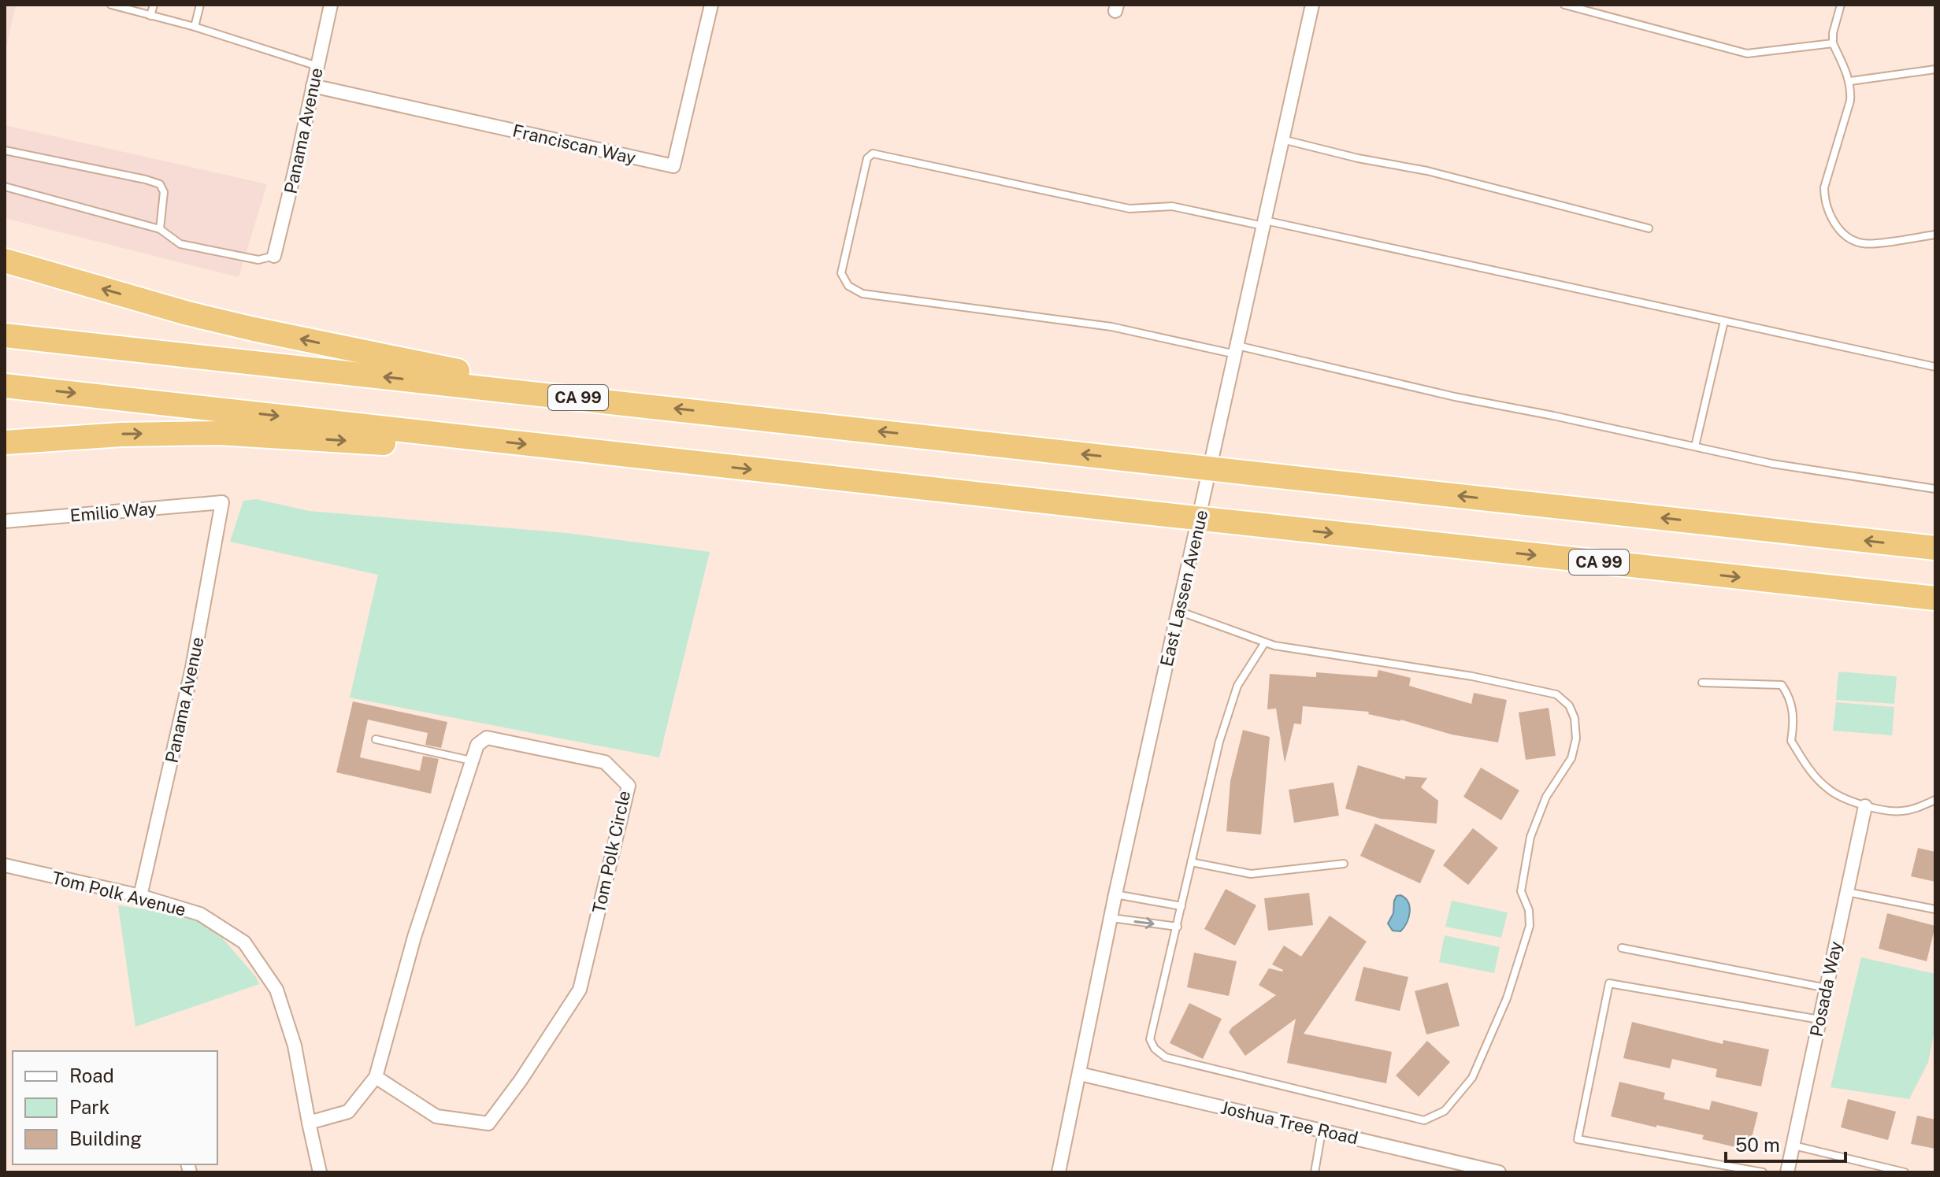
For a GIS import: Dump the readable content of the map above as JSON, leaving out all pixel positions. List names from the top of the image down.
{
  "streets": {
    "highway": ["CA 99"],
    "street": [
      "Panama Avenue",
      "Franciscan Way",
      "Emilio Way",
      "East Lassen Avenue",
      "Tom Polk Circle",
      "Tom Polk Avenue",
      "Posada Way",
      "Joshua Tree Road"
    ]
  },
  "crossings": [
    ["Panama Avenue", "Franciscan Way"],
    ["Panama Avenue", "Emilio Way"],
    ["Panama Avenue", "Tom Polk Avenue"],
    ["East Lassen Avenue", "Joshua Tree Road"],
    ["Tom Polk Circle", "Tom Polk Avenue"]
  ],
  "legend": ["Road", "Park", "Building"],
  "scale_bar": "50 m"
}
